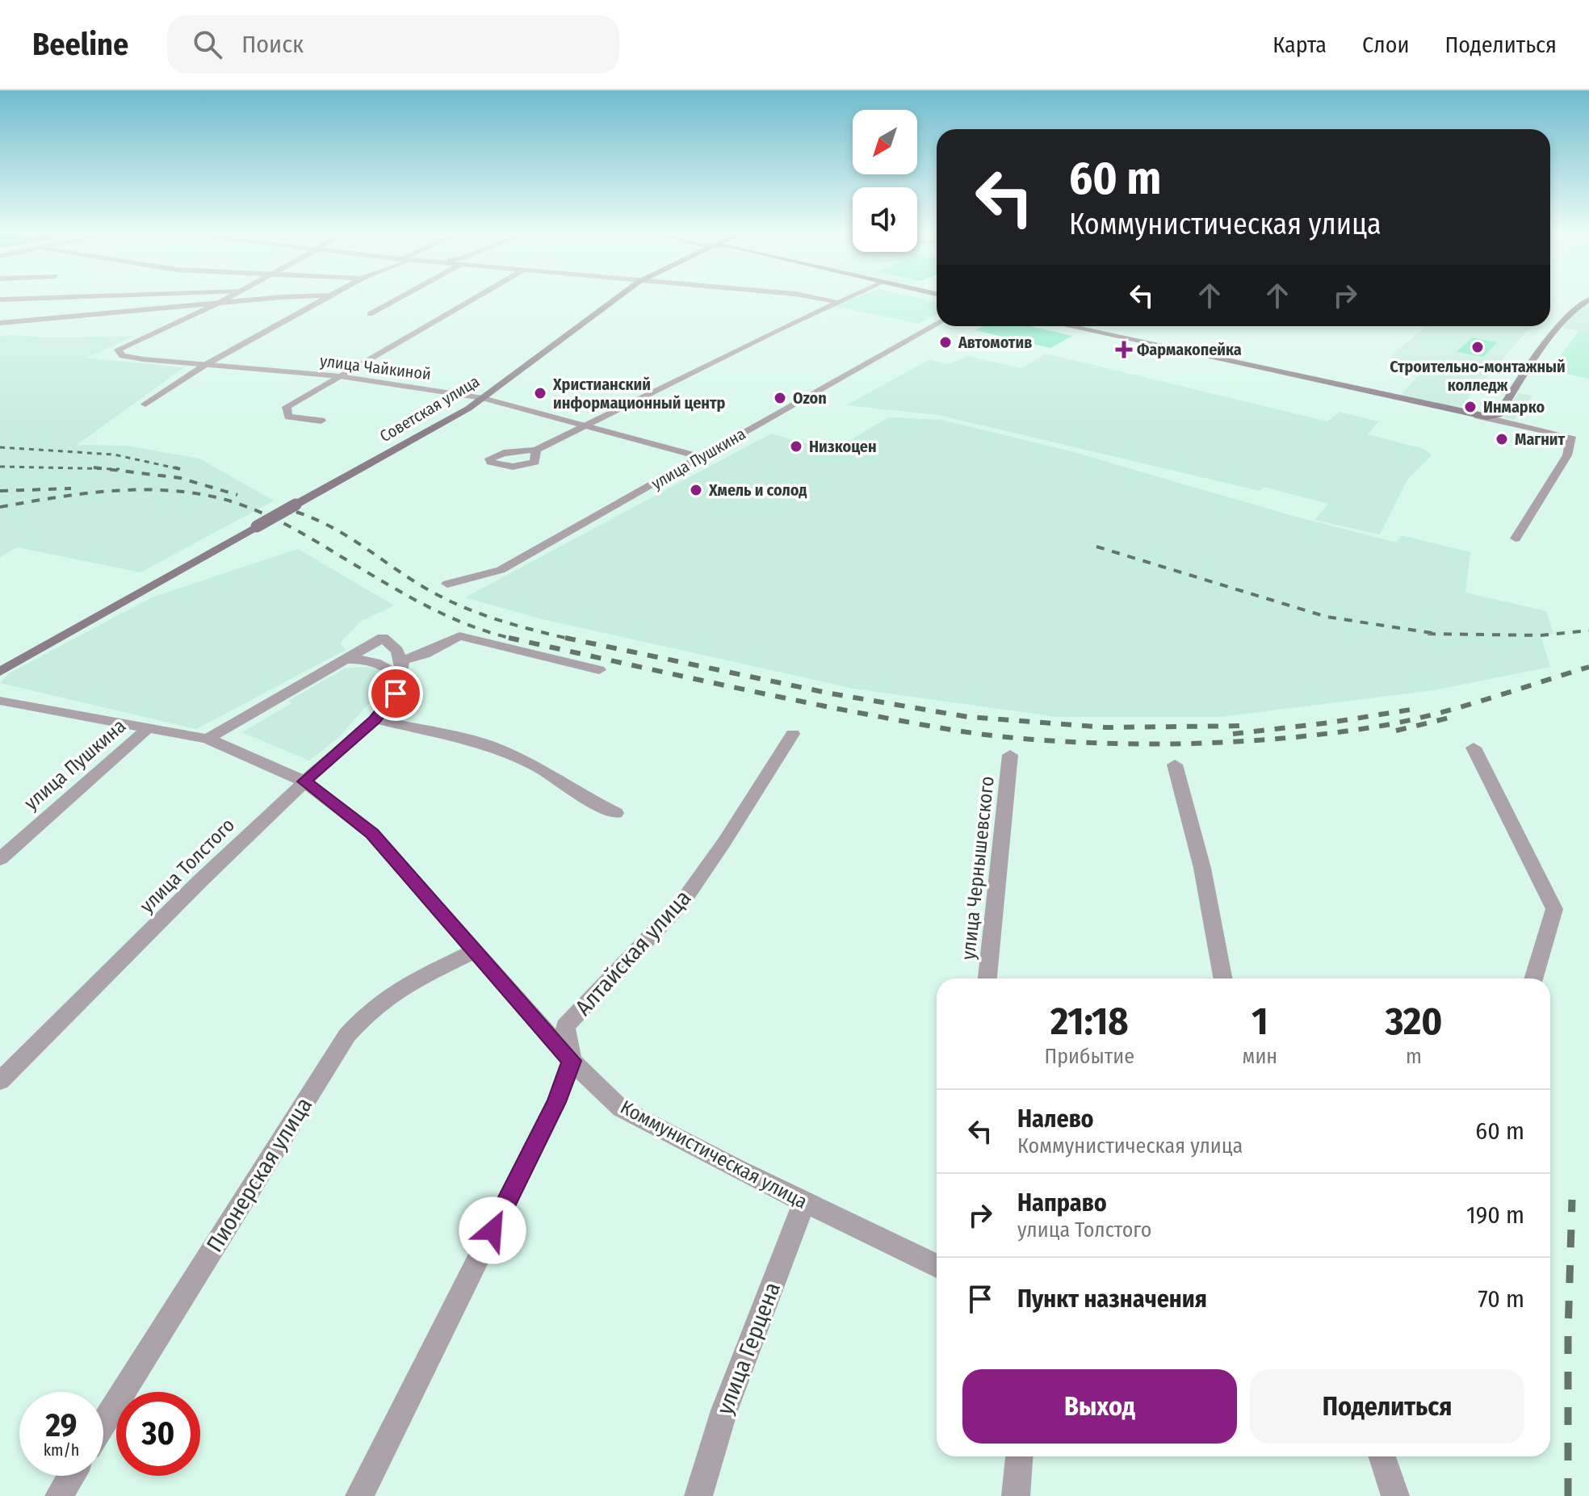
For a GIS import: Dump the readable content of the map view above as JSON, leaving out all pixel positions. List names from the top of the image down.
{
  "streets": {
    "main road": ["Советская улица"],
    "street": [
      "улица Чайкиной",
      "улица Пушкина",
      "улица Толстого",
      "улица Чернышевского",
      "Алтайская улица",
      "Коммунистическая улица",
      "Пионерская улица",
      "улица Герцена"
    ]
  },
  "crossings": [
    ["улица Чайкиной", "Советская улица"],
    ["улица Чайкиной", "улица Пушкина"],
    ["улица Пушкина", "Коммунистическая улица"],
    ["улица Толстого", "Коммунистическая улица"],
    ["Алтайская улица", "Коммунистическая улица"],
    ["Коммунистическая улица", "Пионерская улица"],
    ["Коммунистическая улица", "улица Герцена"]
  ],
  "places": {
    "other": [
      "Автомотив",
      "Строительно-монтажный колледж",
      "Христианский информационный центр",
      "Ozon",
      "Инмарко",
      "Магнит",
      "Низкоцен",
      "Хмель и солод"
    ],
    "health": ["Фармакопейка"]
  },
  "north": "bottom left",
  "page": {
    "header": "Beeline",
    "search": "Поиск",
    "nav": ["Карта", "Слои", "Поделиться"],
    "turn": ["60 m", "Коммунистическая улица"],
    "eta": [
      "21:18",
      "Прибытие",
      "1",
      "мин",
      "320",
      "m"
    ],
    "list": [
      {
        "name": "Налево",
        "note": "Коммунистическая улица",
        "value": "60 m"
      },
      {
        "name": "Направо",
        "note": "улица Толстого",
        "value": "190 m"
      },
      {
        "name": "Пункт назначения",
        "value": "70 m"
      }
    ],
    "buttons": ["Выход", "Поделиться"],
    "speed": "29 km/h",
    "limit": "30"
  }
}
